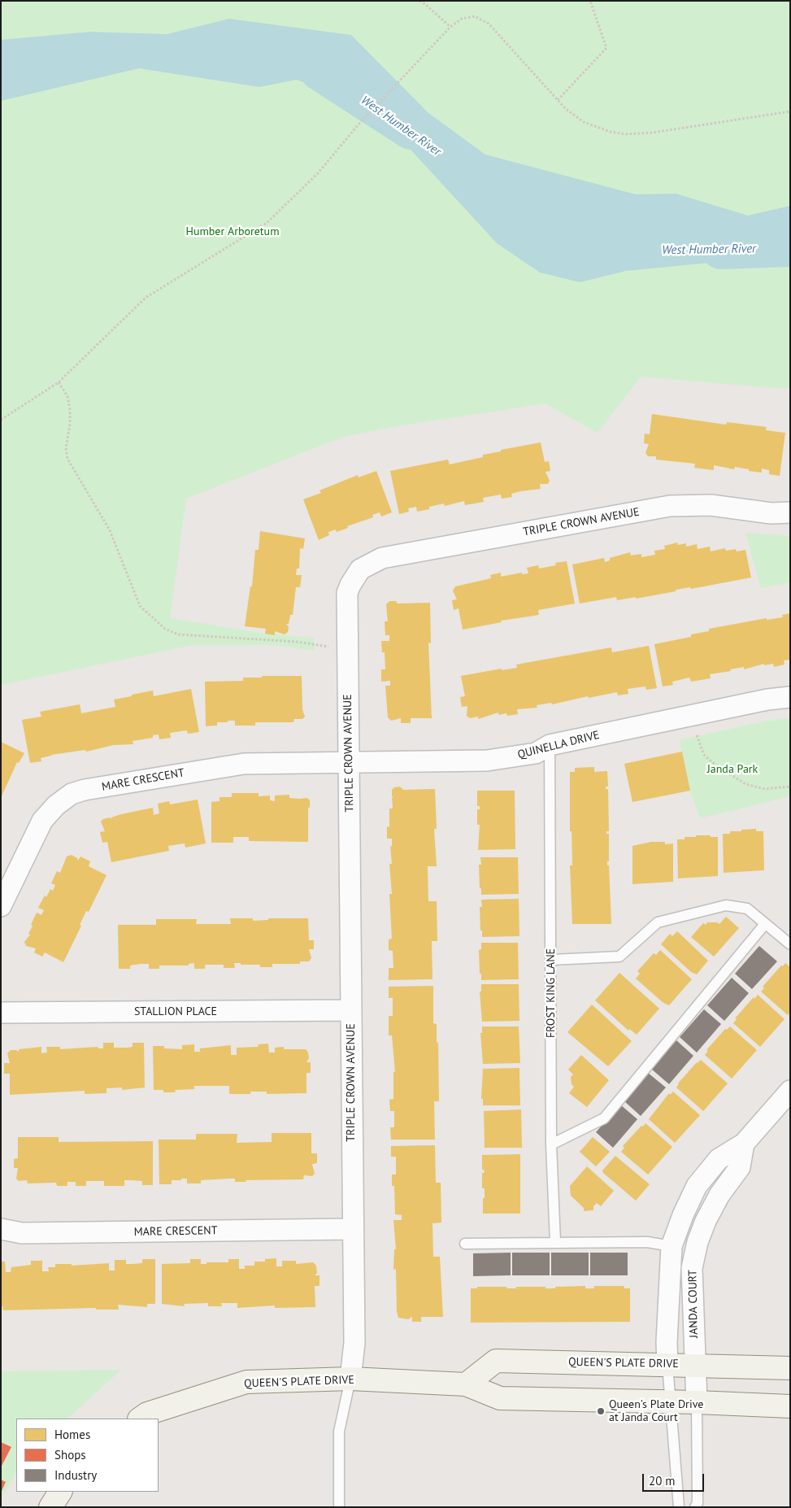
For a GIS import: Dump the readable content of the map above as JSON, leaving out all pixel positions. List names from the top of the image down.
{
  "streets": {
    "street": [
      "TRIPLE CROWN AVENUE",
      "QUINELLA DRIVE",
      "MARE CRESCENT",
      "STALLION PLACE",
      "JANDA COURT",
      "QUEEN'S PLATE DRIVE"
    ],
    "lane": ["FROST KING LANE"]
  },
  "crossings": [
    ["TRIPLE CROWN AVENUE", "QUINELLA DRIVE"],
    ["TRIPLE CROWN AVENUE", "MARE CRESCENT"],
    ["TRIPLE CROWN AVENUE", "STALLION PLACE"],
    ["TRIPLE CROWN AVENUE", "QUEEN'S PLATE DRIVE"],
    ["QUINELLA DRIVE", "MARE CRESCENT"],
    ["QUINELLA DRIVE", "FROST KING LANE"],
    ["JANDA COURT", "QUEEN'S PLATE DRIVE"]
  ],
  "water": ["West Humber River"],
  "parks": ["Humber Arboretum", "Janda Park"],
  "places": ["Queen's Plate Drive at Janda Court"],
  "legend": ["Homes", "Shops", "Industry"],
  "scale_bar": "20 m"
}
